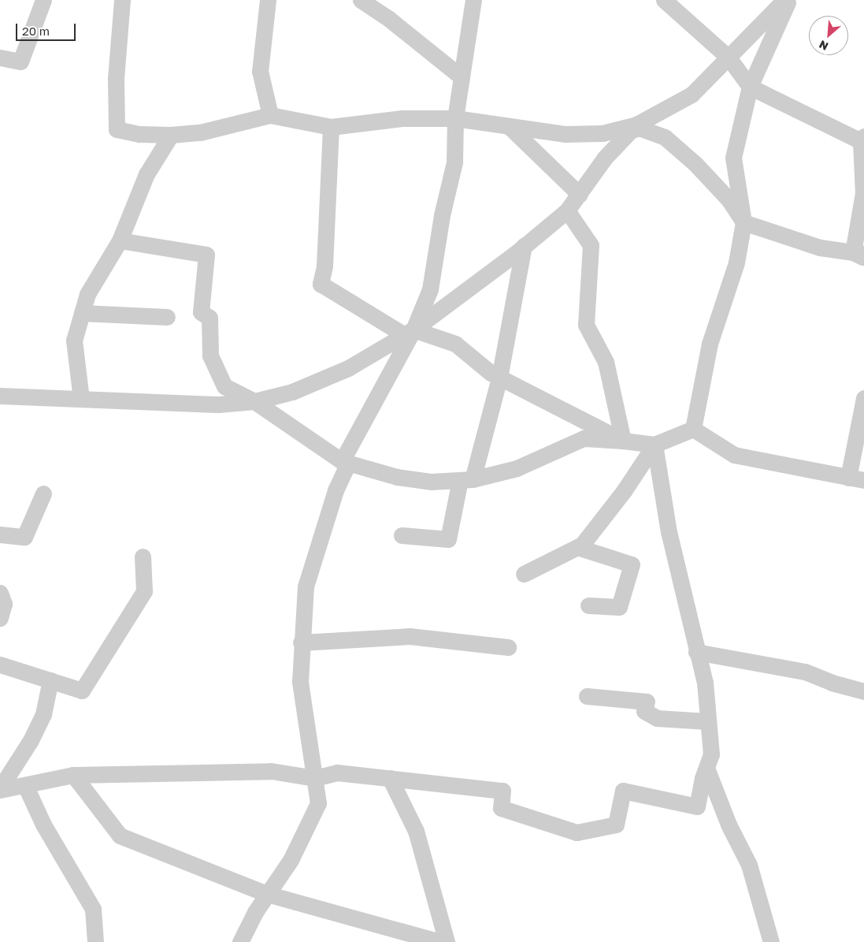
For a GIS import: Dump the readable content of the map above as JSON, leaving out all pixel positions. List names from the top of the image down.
{
  "scale_bar": "20 m",
  "north": "bottom left"
}
